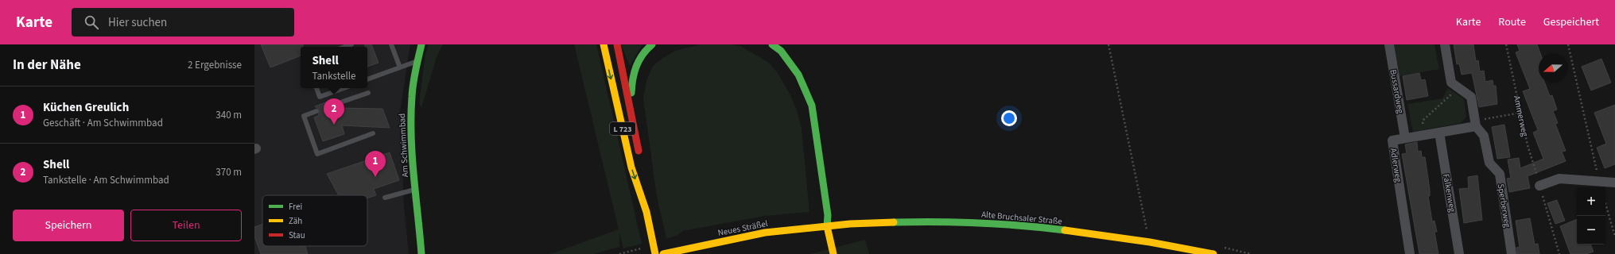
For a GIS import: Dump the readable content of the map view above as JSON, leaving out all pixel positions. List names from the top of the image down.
{
  "streets": {
    "street": [
      "Bussardweg",
      "L 723",
      "Am Schwimmbad",
      "Adlerweg",
      "Falkenweg",
      "Sperberweg",
      "Alte Bruchsaler Straße",
      "Neues Sträßel"
    ],
    "path": ["Ammerweg"]
  },
  "crossings": [
    ["Bussardweg", "Adlerweg"],
    ["Adlerweg", "Falkenweg"],
    ["Adlerweg", "Sperberweg"],
    ["Alte Bruchsaler Straße", "Neues Sträßel"]
  ],
  "legend": ["Frei", "Zäh", "Stau"],
  "north": "left",
  "page": {
    "header": "Karte",
    "search": "Hier suchen",
    "nav": ["Karte", "Route", "Gespeichert"],
    "heading": ["In der Nähe", "2 Ergebnisse"],
    "popup": ["Shell", "Tankstelle"],
    "list": [
      {
        "mark": "1",
        "name": "Küchen Greulich",
        "note": "Geschäft · Am Schwimmbad",
        "value": "340 m"
      },
      {
        "mark": "2",
        "name": "Shell",
        "note": "Tankstelle · Am Schwimmbad",
        "value": "370 m"
      }
    ],
    "pins": ["2", "1"],
    "map_buttons": ["+", "−"],
    "buttons": ["Speichern", "Teilen"]
  }
}
